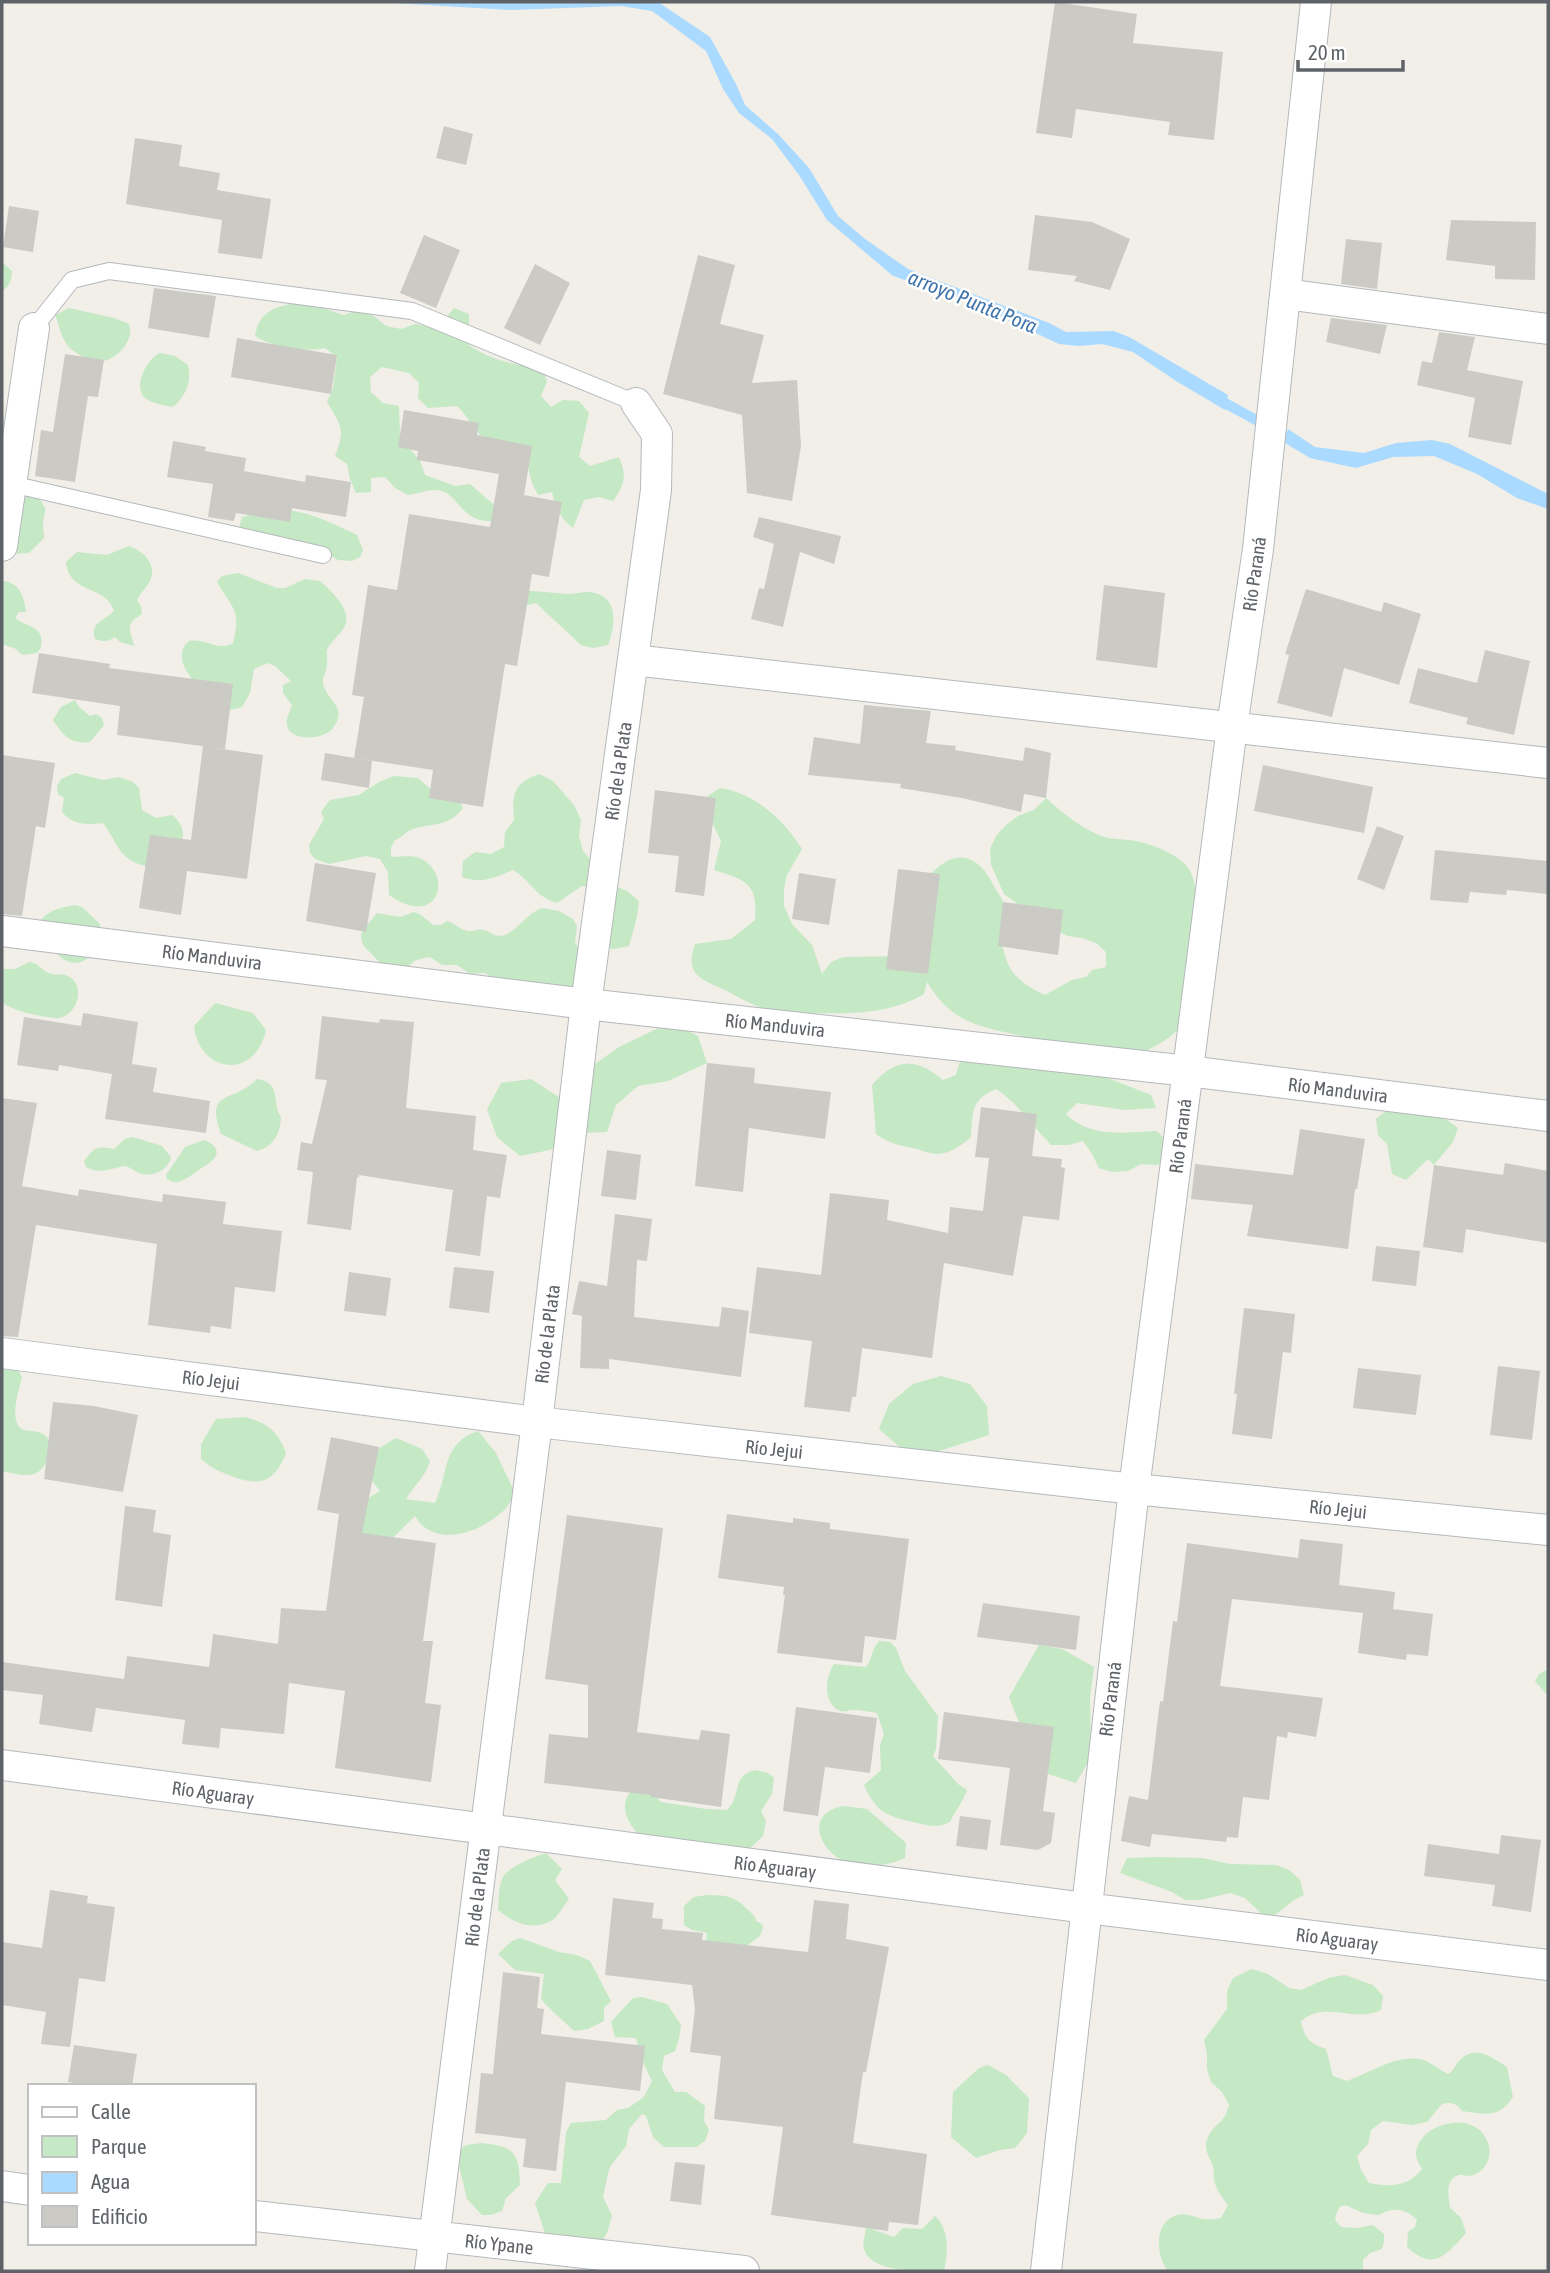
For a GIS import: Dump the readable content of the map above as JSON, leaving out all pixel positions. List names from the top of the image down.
{
  "streets": {
    "street": [
      "Río Paraná",
      "Río de la Plata",
      "Río Manduvira",
      "Río Jejui",
      "Río Aguaray",
      "Río Ypane"
    ]
  },
  "crossings": [
    ["Río Paraná", "Río Manduvira"],
    ["Río Paraná", "Río Jejui"],
    ["Río Paraná", "Río Aguaray"],
    ["Río de la Plata", "Río Manduvira"],
    ["Río de la Plata", "Río Jejui"],
    ["Río de la Plata", "Río Aguaray"],
    ["Río de la Plata", "Río Ypane"]
  ],
  "water": ["arroyo Punta Pora"],
  "legend": [
    "Calle",
    "Parque",
    "Agua",
    "Edificio"
  ],
  "scale_bar": "20 m"
}
